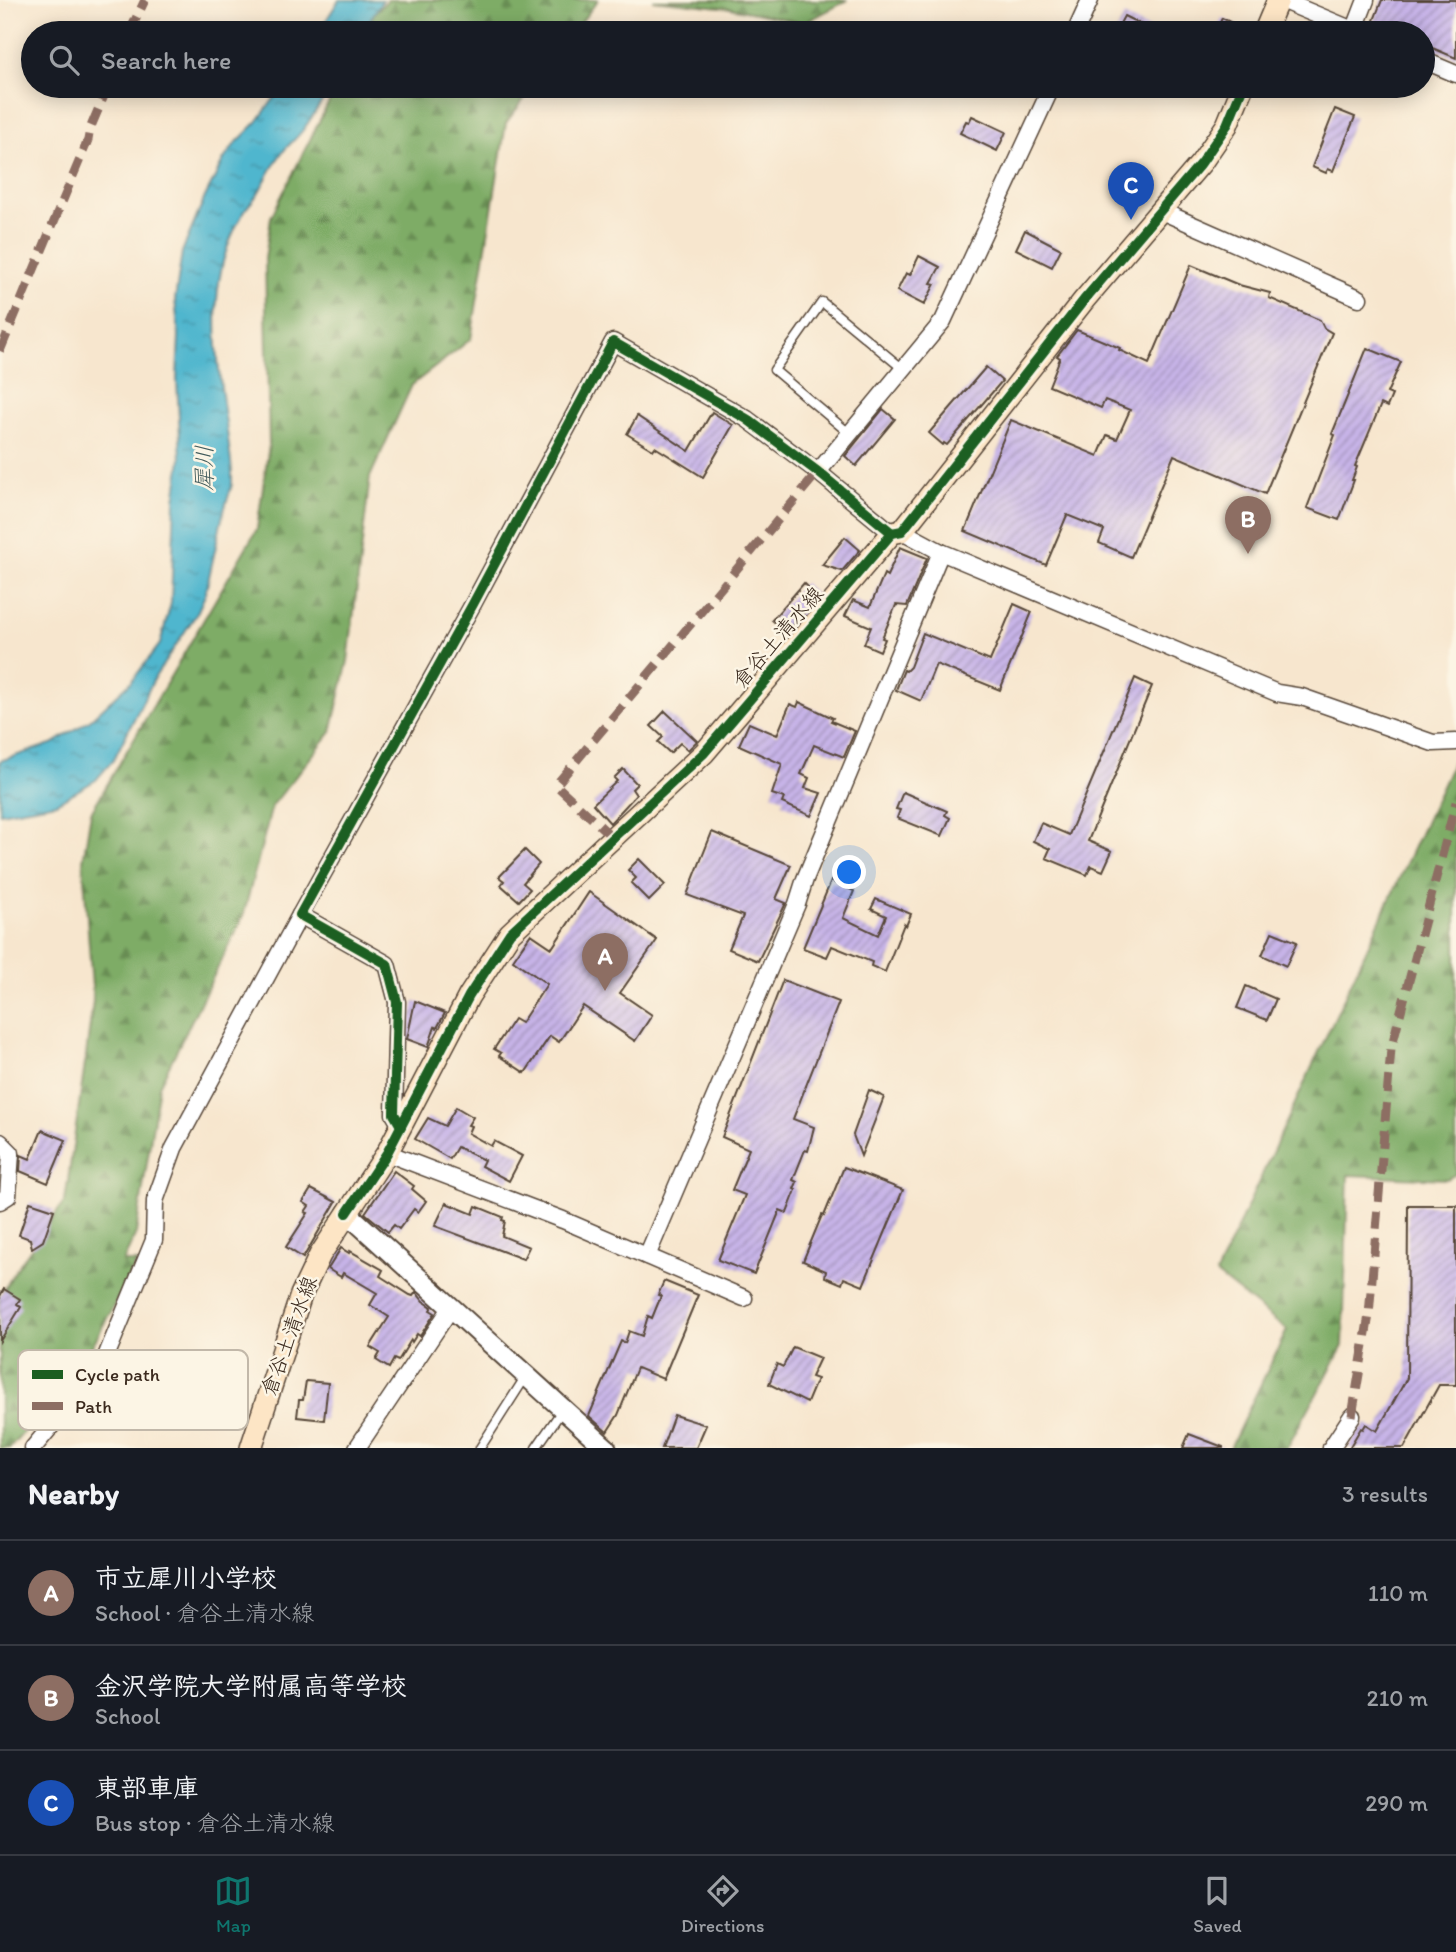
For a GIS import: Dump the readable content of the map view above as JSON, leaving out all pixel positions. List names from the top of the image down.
{
  "streets": {
    "main road": ["倉谷土清水線"]
  },
  "water": ["犀川"],
  "legend": ["Cycle path", "Path"],
  "page": {
    "search": "Search here",
    "pins": ["C", "B", "A"],
    "heading": ["Nearby", "3 results"],
    "list": [
      {
        "mark": "A",
        "name": "市立犀川小学校",
        "note": "School · 倉谷土清水線",
        "value": "110 m"
      },
      {
        "mark": "B",
        "name": "金沢学院大学附属高等学校",
        "note": "School",
        "value": "210 m"
      },
      {
        "mark": "C",
        "name": "東部車庫",
        "note": "Bus stop · 倉谷土清水線",
        "value": "290 m"
      }
    ],
    "nav": ["Map", "Directions", "Saved"]
  }
}
